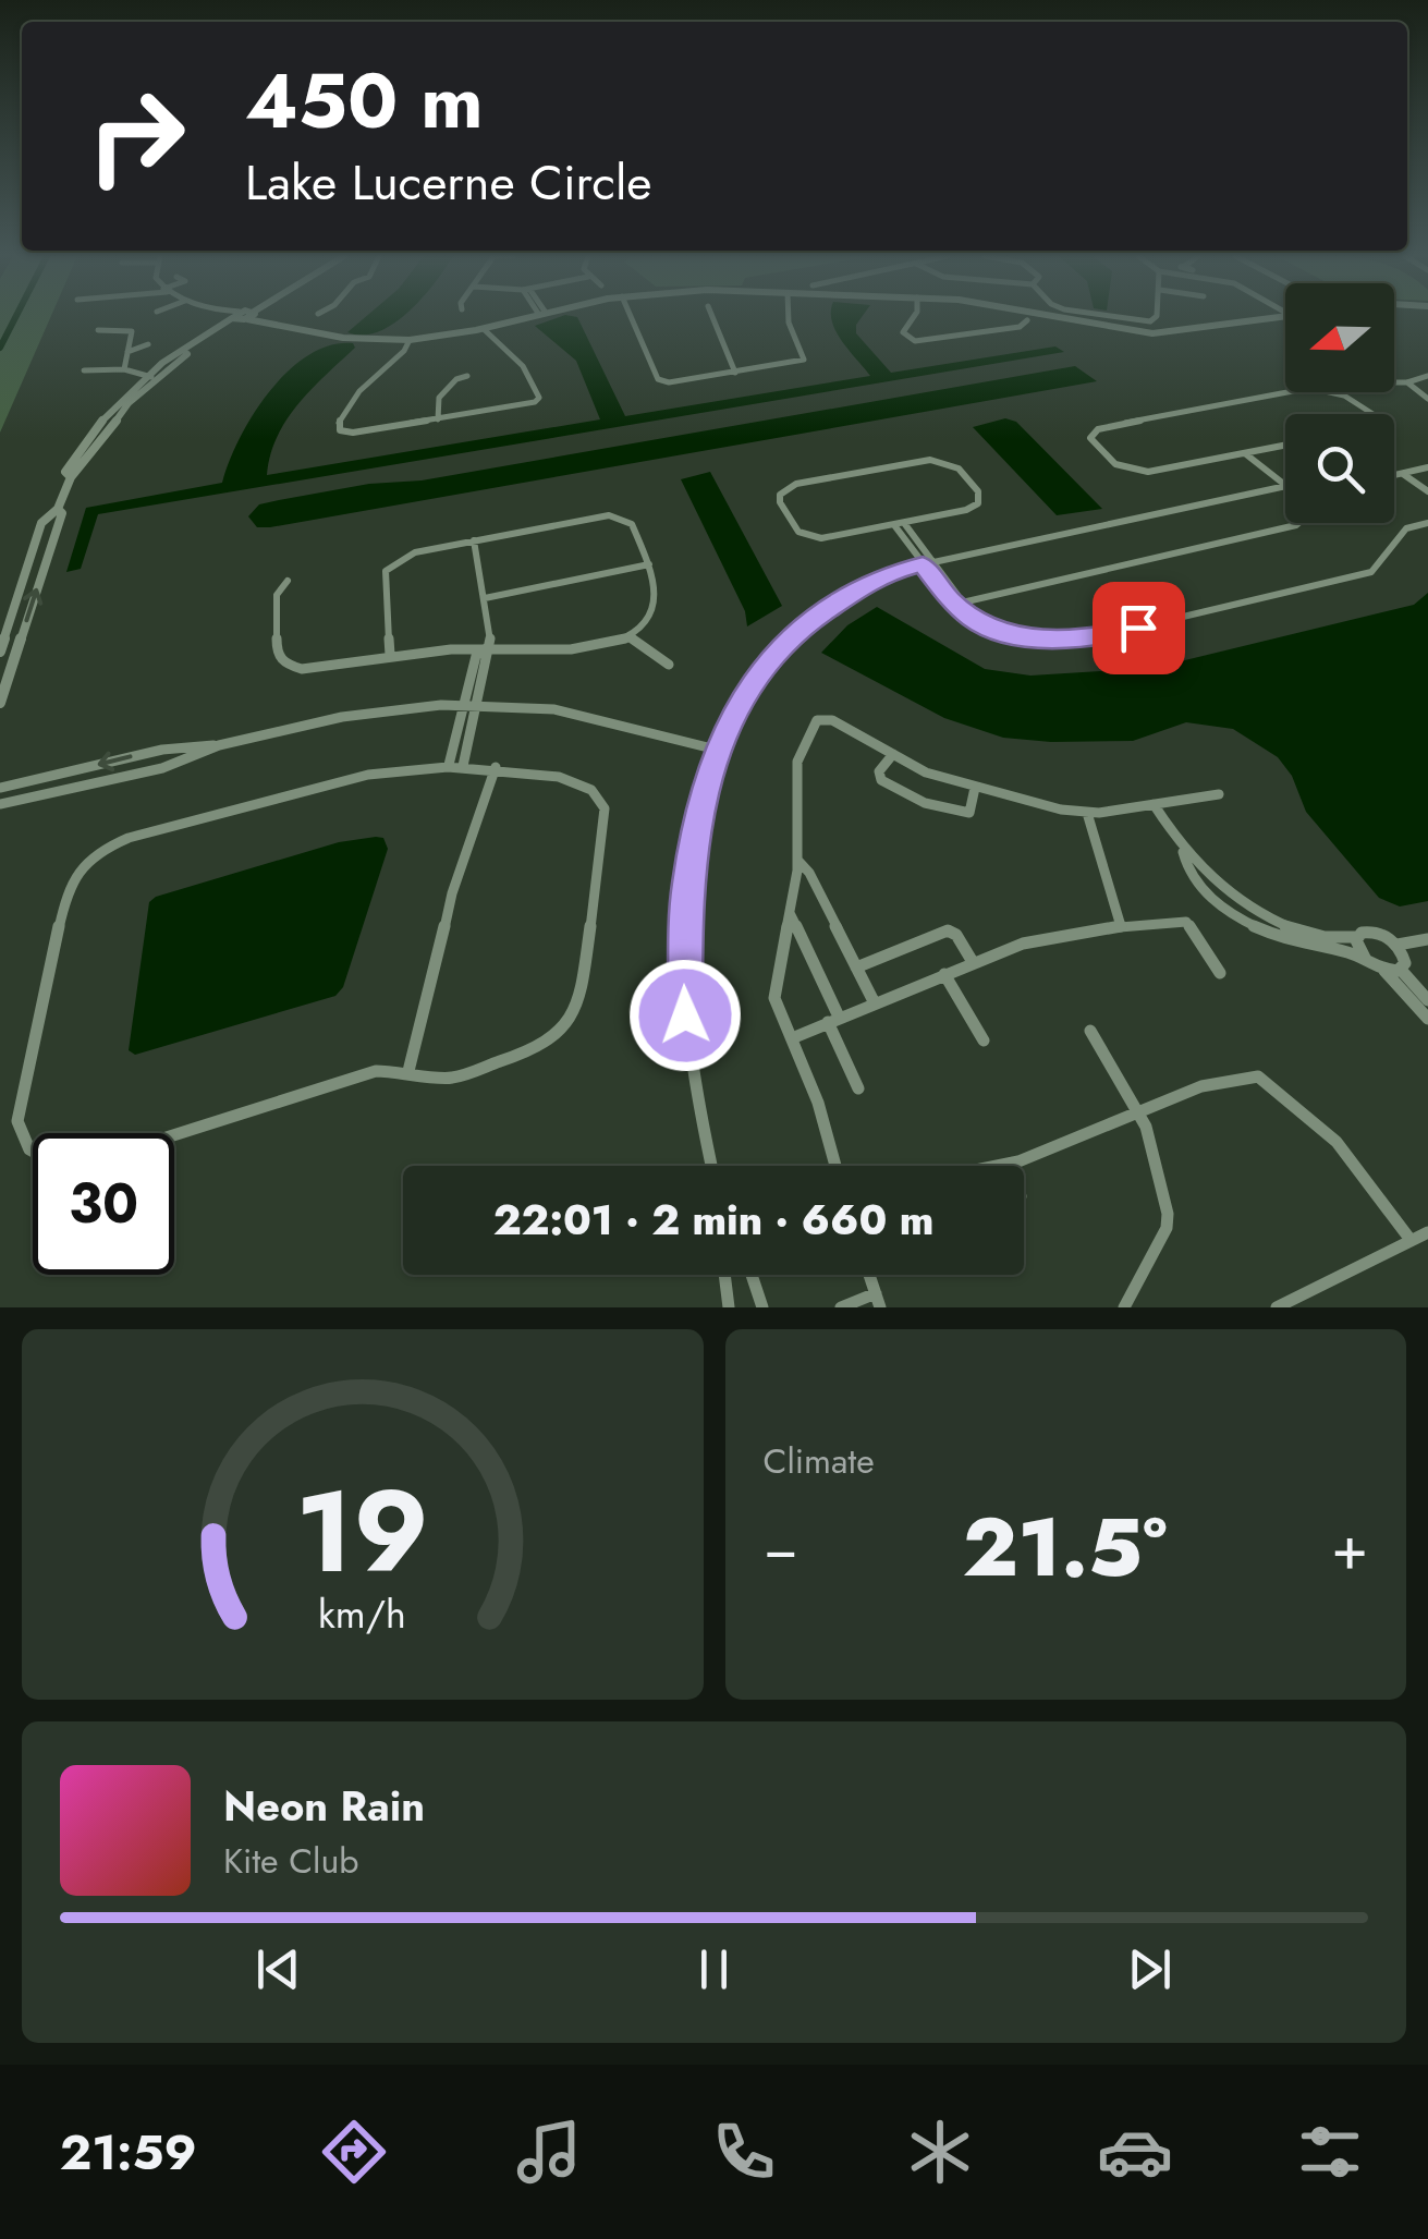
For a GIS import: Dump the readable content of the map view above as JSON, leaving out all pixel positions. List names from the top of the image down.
{
  "north": "left",
  "page": {
    "turn": ["450 m", "Lake Lucerne Circle"],
    "limit": "30",
    "trip": "22:01 · 2 min · 660 m",
    "tile": "Climate",
    "heat": ["−", "21.5°", "+"],
    "song": ["Neon Rain", "Kite Club"],
    "tabs": "21:59",
    "gauge": ["19", "km/h"]
  }
}
